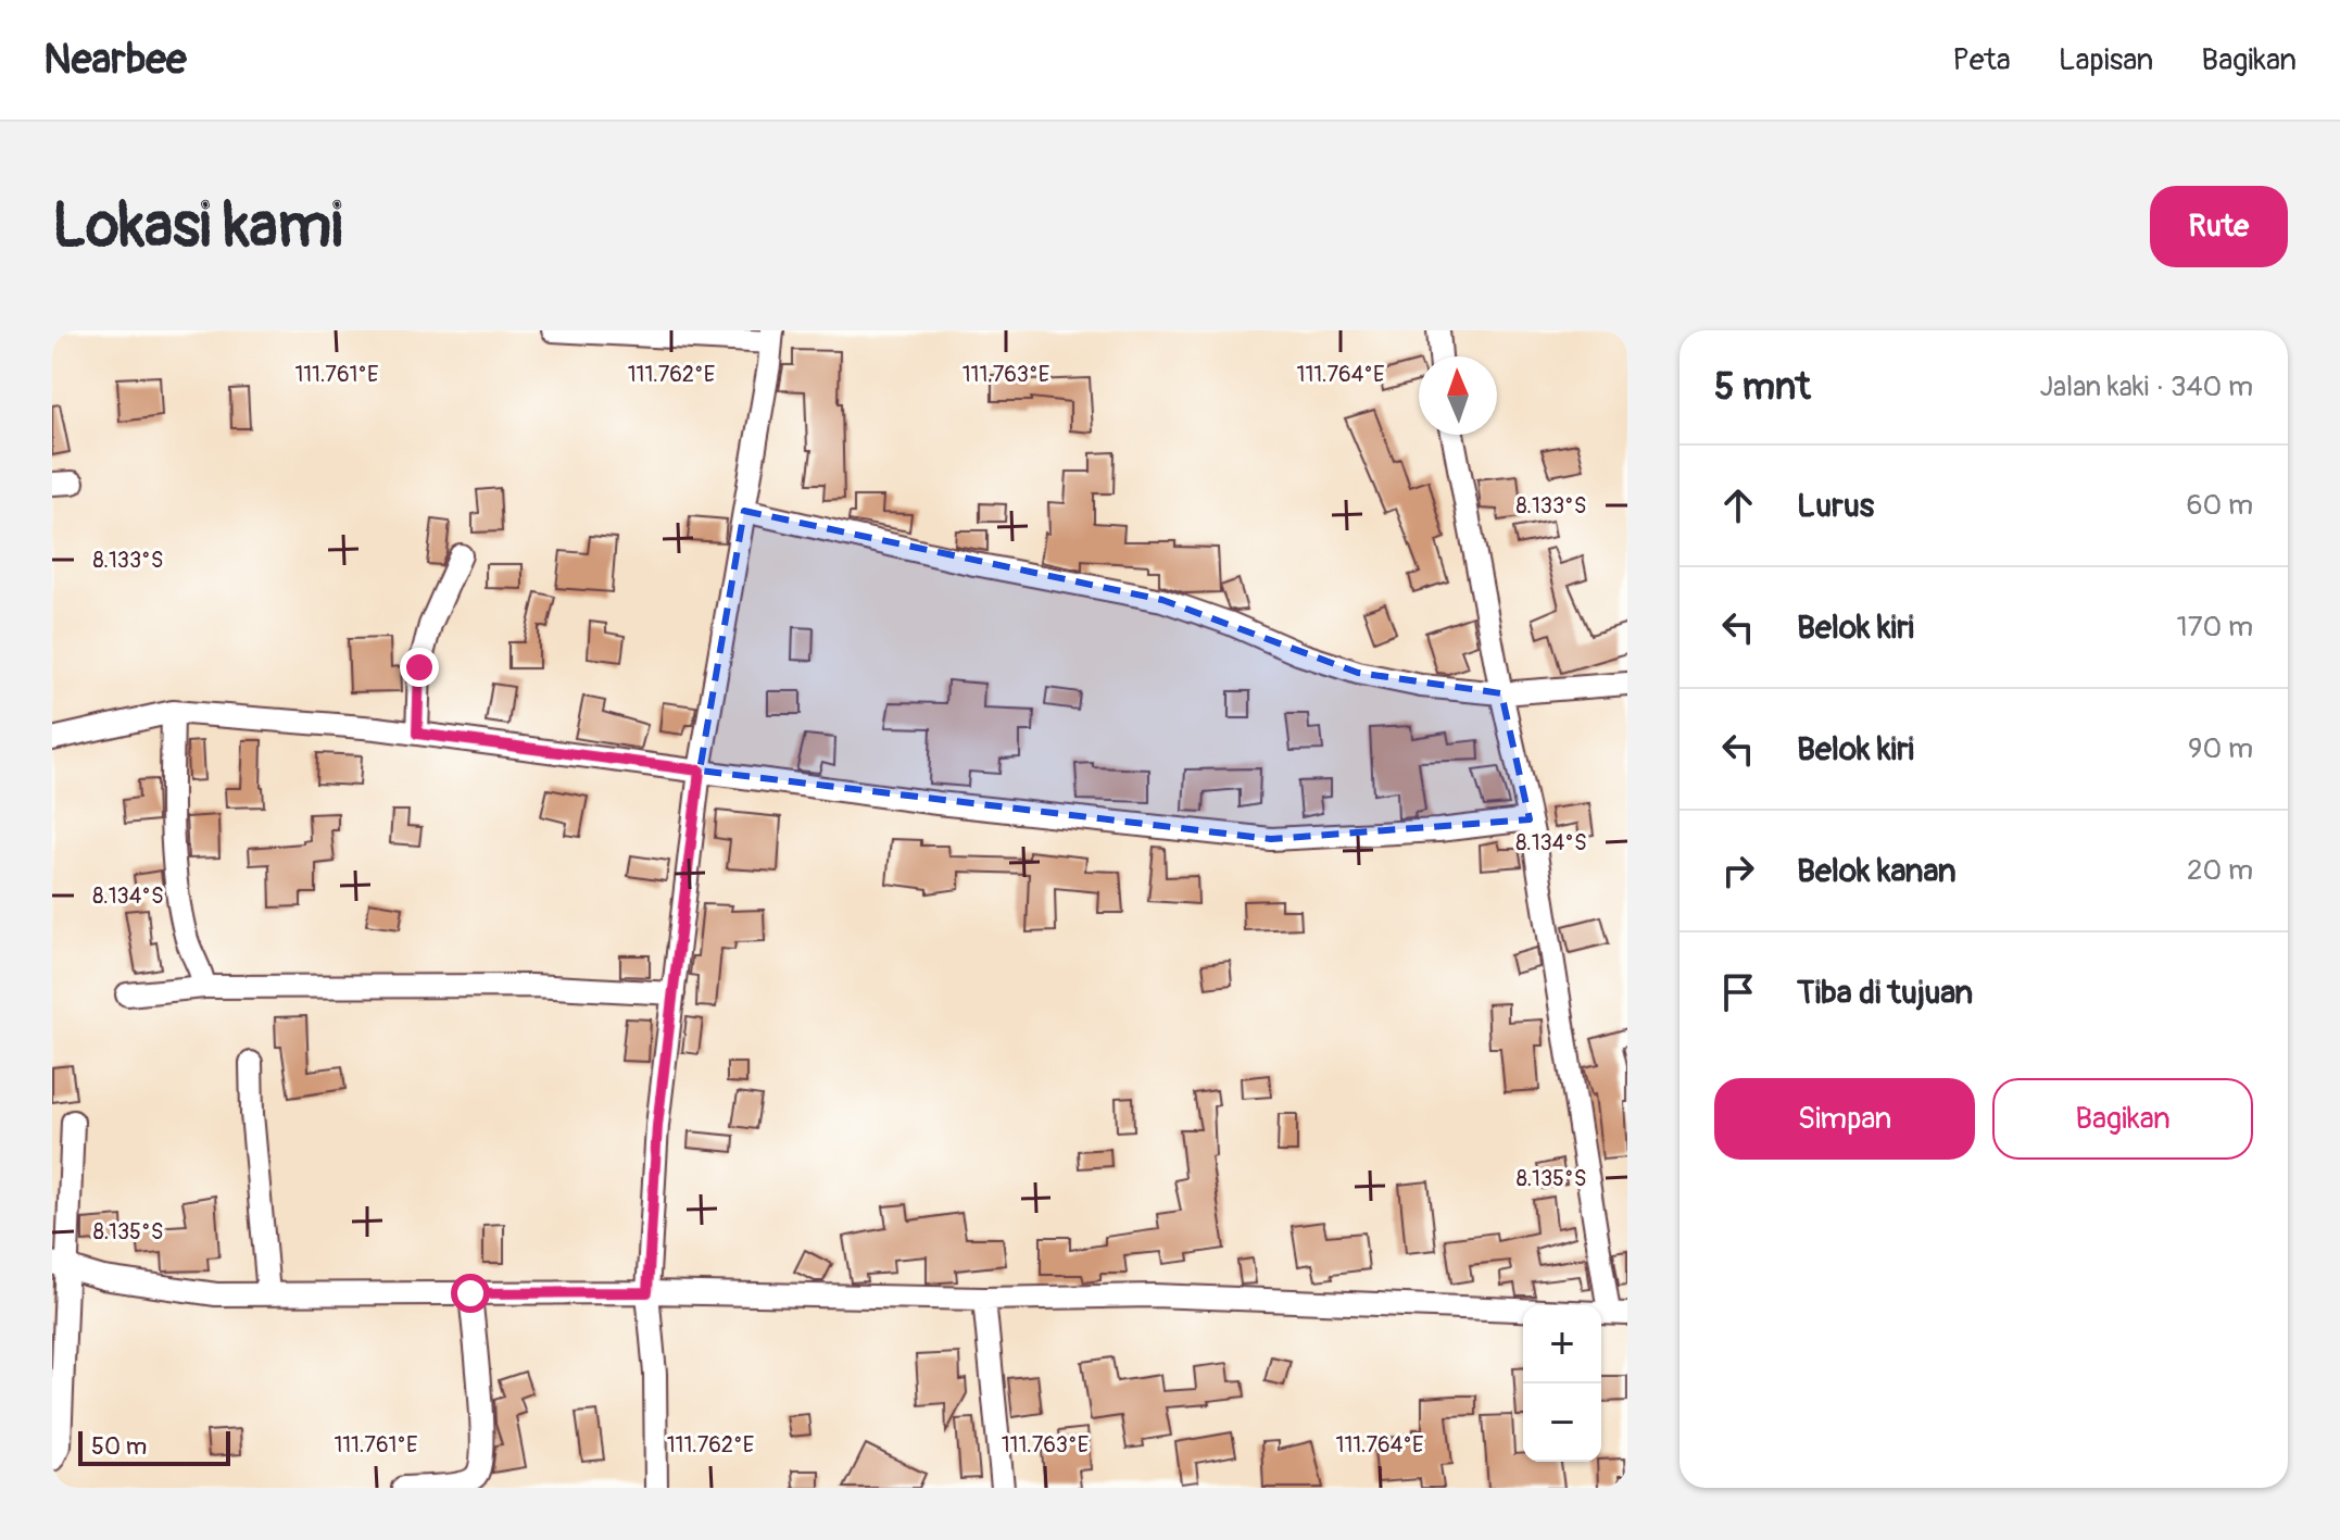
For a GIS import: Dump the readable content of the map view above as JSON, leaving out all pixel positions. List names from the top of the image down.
{
  "scale_bar": "50 m",
  "north": "top",
  "page": {
    "header": "Nearbee",
    "nav": ["Peta", "Lapisan", "Bagikan"],
    "buttons": [
      "Rute",
      ["Simpan", "Bagikan"]
    ],
    "title": "Lokasi kami",
    "heading": ["5 mnt", "Jalan kaki · 340 m"],
    "list": [
      ["Lurus", "60 m"],
      ["Belok kiri", "170 m"],
      ["Belok kiri", "90 m"],
      ["Belok kanan", "20 m"],
      "Tiba di tujuan"
    ],
    "map_buttons": ["+", "−"],
    "scale": "50 m"
  },
  "coordinates": [
    "111.761°E",
    "111.762°E",
    "111.763°E",
    "111.764°E",
    "8.133°S",
    "8.134°S",
    "8.135°S"
  ]
}
